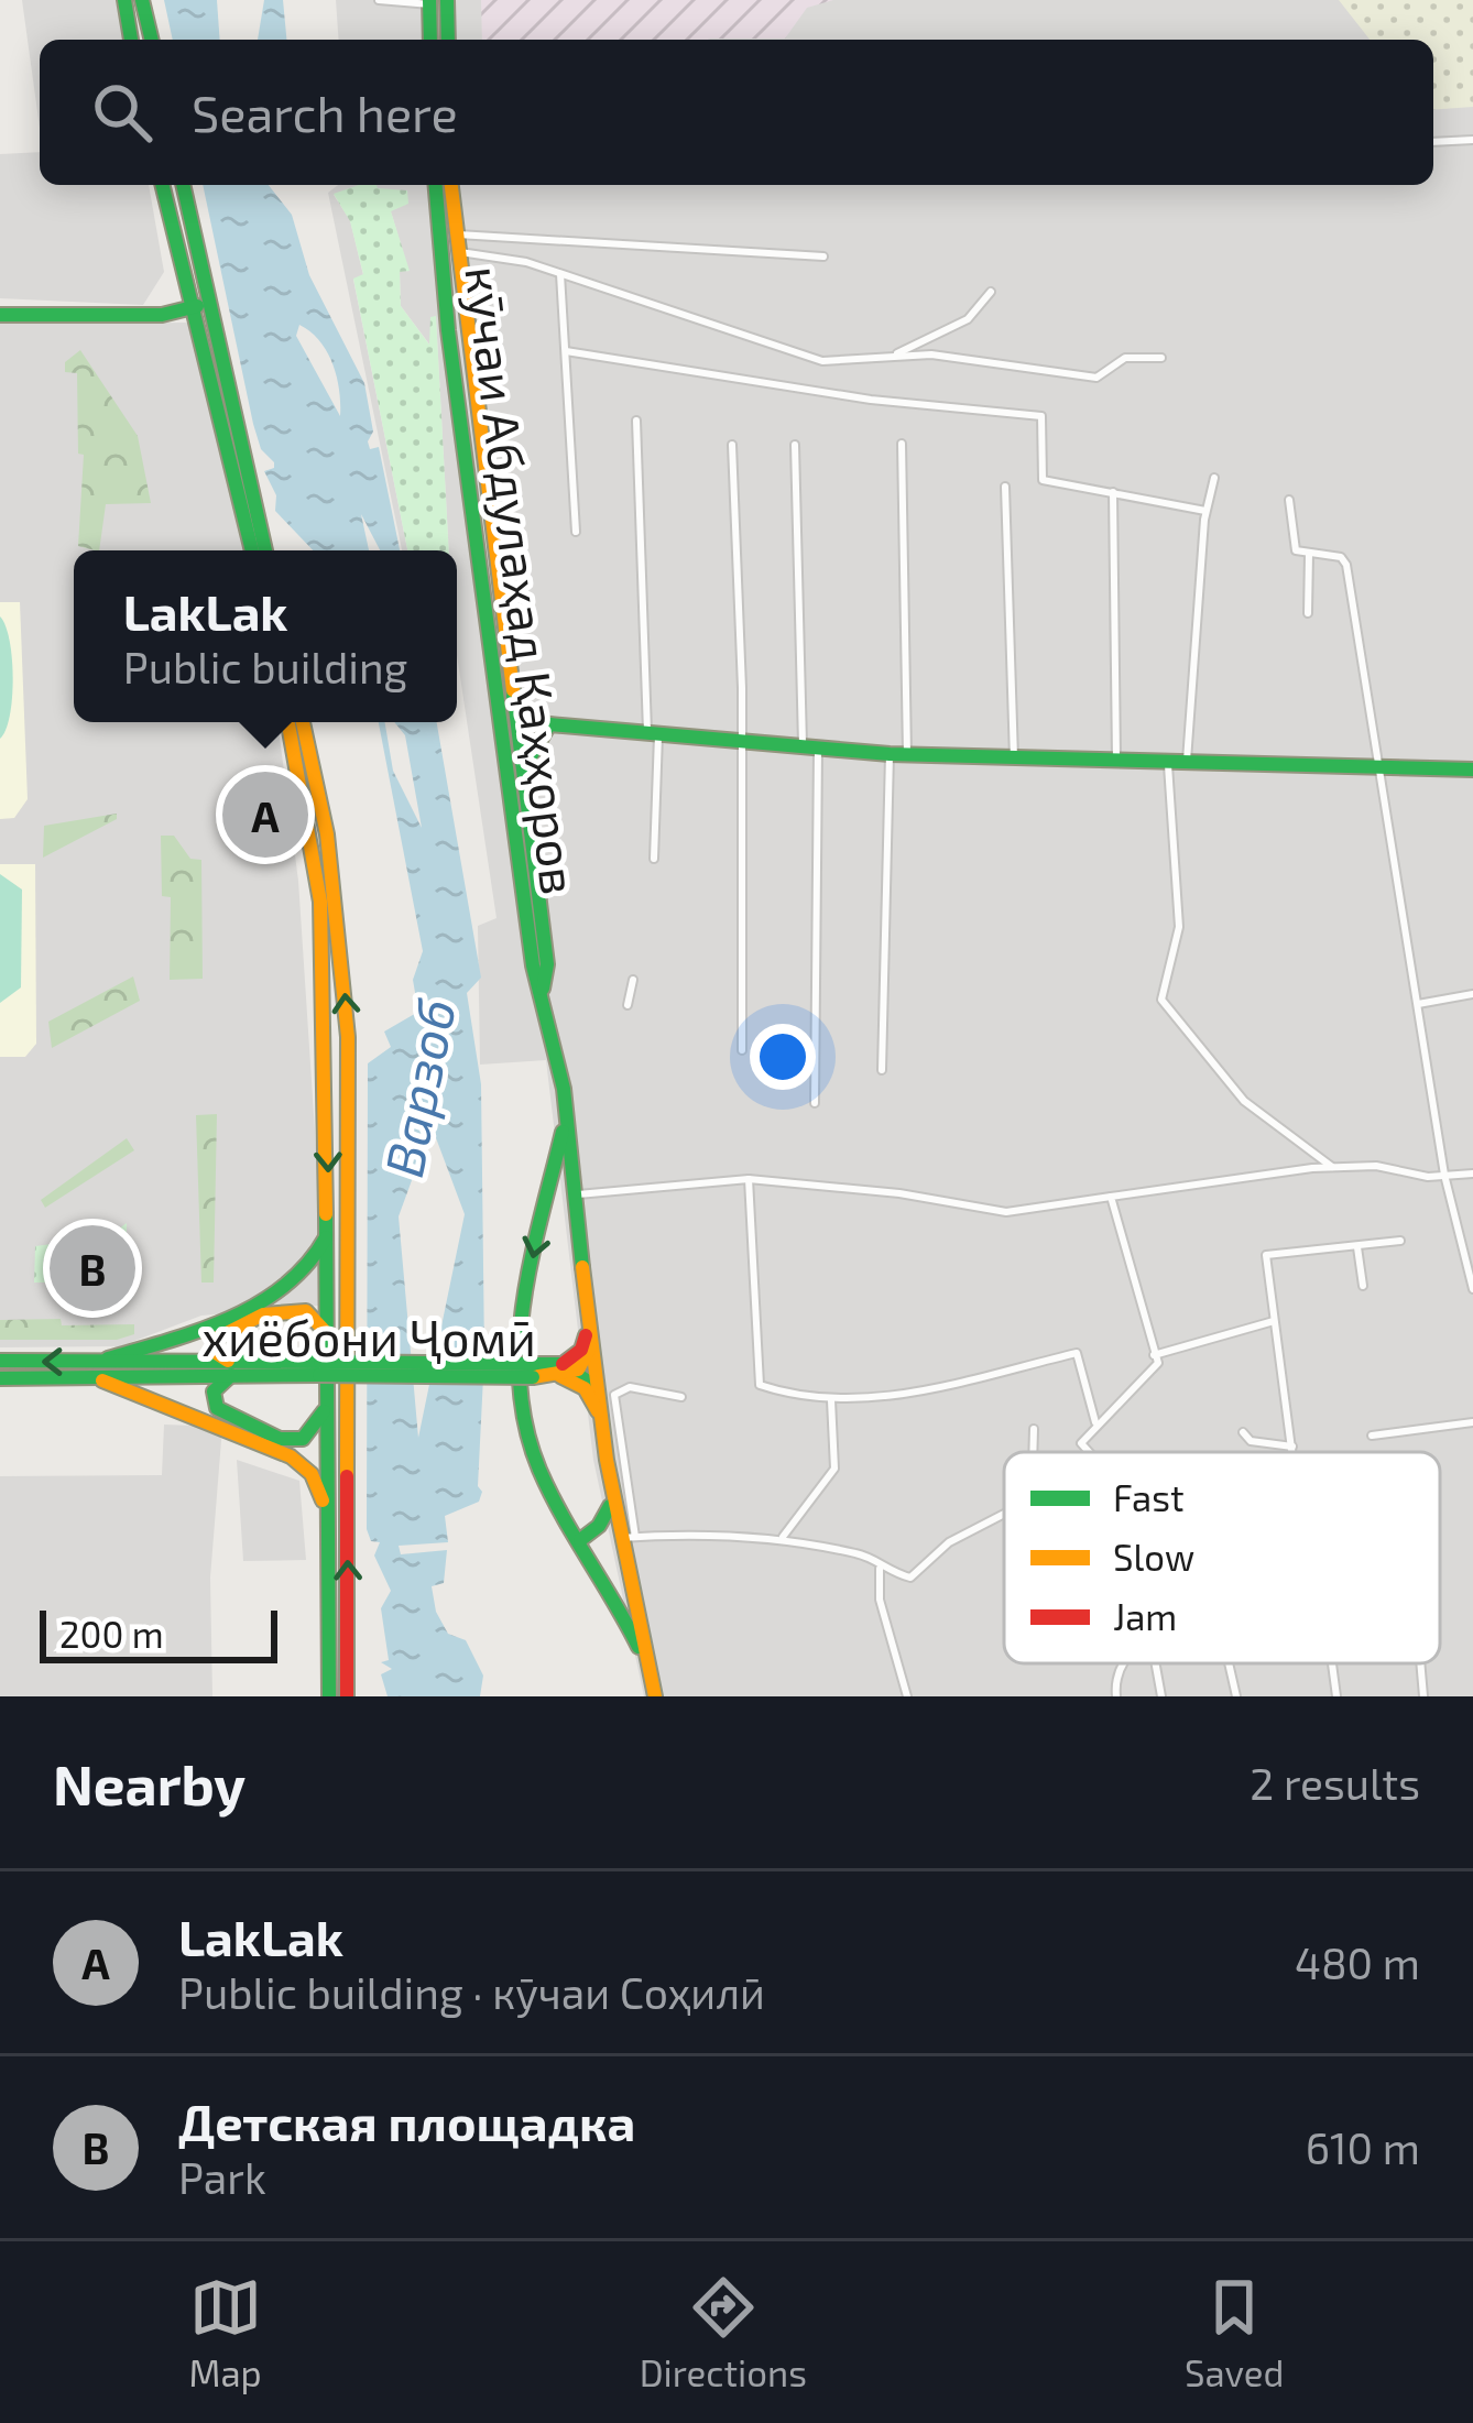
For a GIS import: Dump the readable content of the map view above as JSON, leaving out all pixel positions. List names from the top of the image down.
{
  "streets": {
    "main road": ["кӯчаи Абдулаҳад Қаҳҳоров", "хиёбони Ҷомӣ"]
  },
  "crossings": [
    ["кӯчаи Абдулаҳад Қаҳҳоров", "хиёбони Ҷомӣ"]
  ],
  "water": ["Варзоб"],
  "legend": ["Fast", "Slow", "Jam"],
  "scale_bar": "200 m",
  "page": {
    "search": "Search here",
    "popup": ["LakLak", "Public building"],
    "pins": ["A", "B"],
    "scale": "200 m",
    "heading": ["Nearby", "2 results"],
    "list": [
      {
        "mark": "A",
        "name": "LakLak",
        "note": "Public building · кӯчаи Соҳилӣ",
        "value": "480 m"
      },
      {
        "mark": "B",
        "name": "Детская площадка",
        "note": "Park",
        "value": "610 m"
      }
    ],
    "nav": ["Map", "Directions", "Saved"]
  }
}
